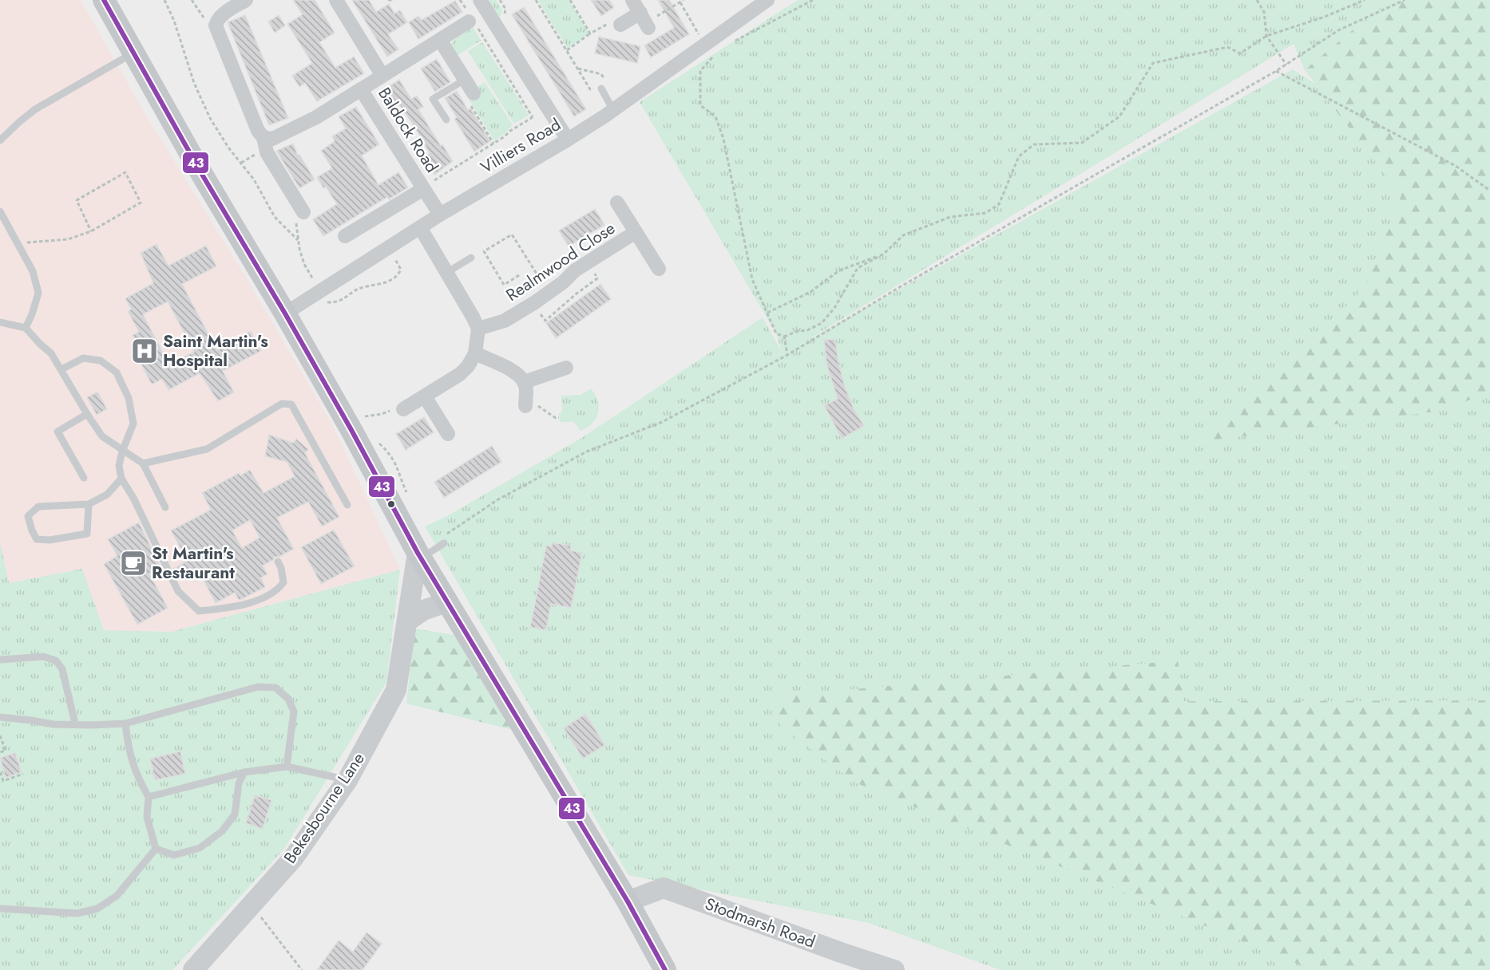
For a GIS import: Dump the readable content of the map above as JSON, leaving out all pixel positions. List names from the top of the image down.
{
  "streets": {
    "street": [
      "Baldock Road",
      "Villiers Road",
      "Realmwood Close",
      "Bekesbourne Lane",
      "Stodmarsh Road"
    ]
  },
  "crossings": [
    ["Baldock Road", "Villiers Road"]
  ],
  "places": {
    "hospital": ["Saint Martin's Hospital"],
    "cafe": ["St Martin's Restaurant"]
  },
  "lines": ["transit line 43"]
}
